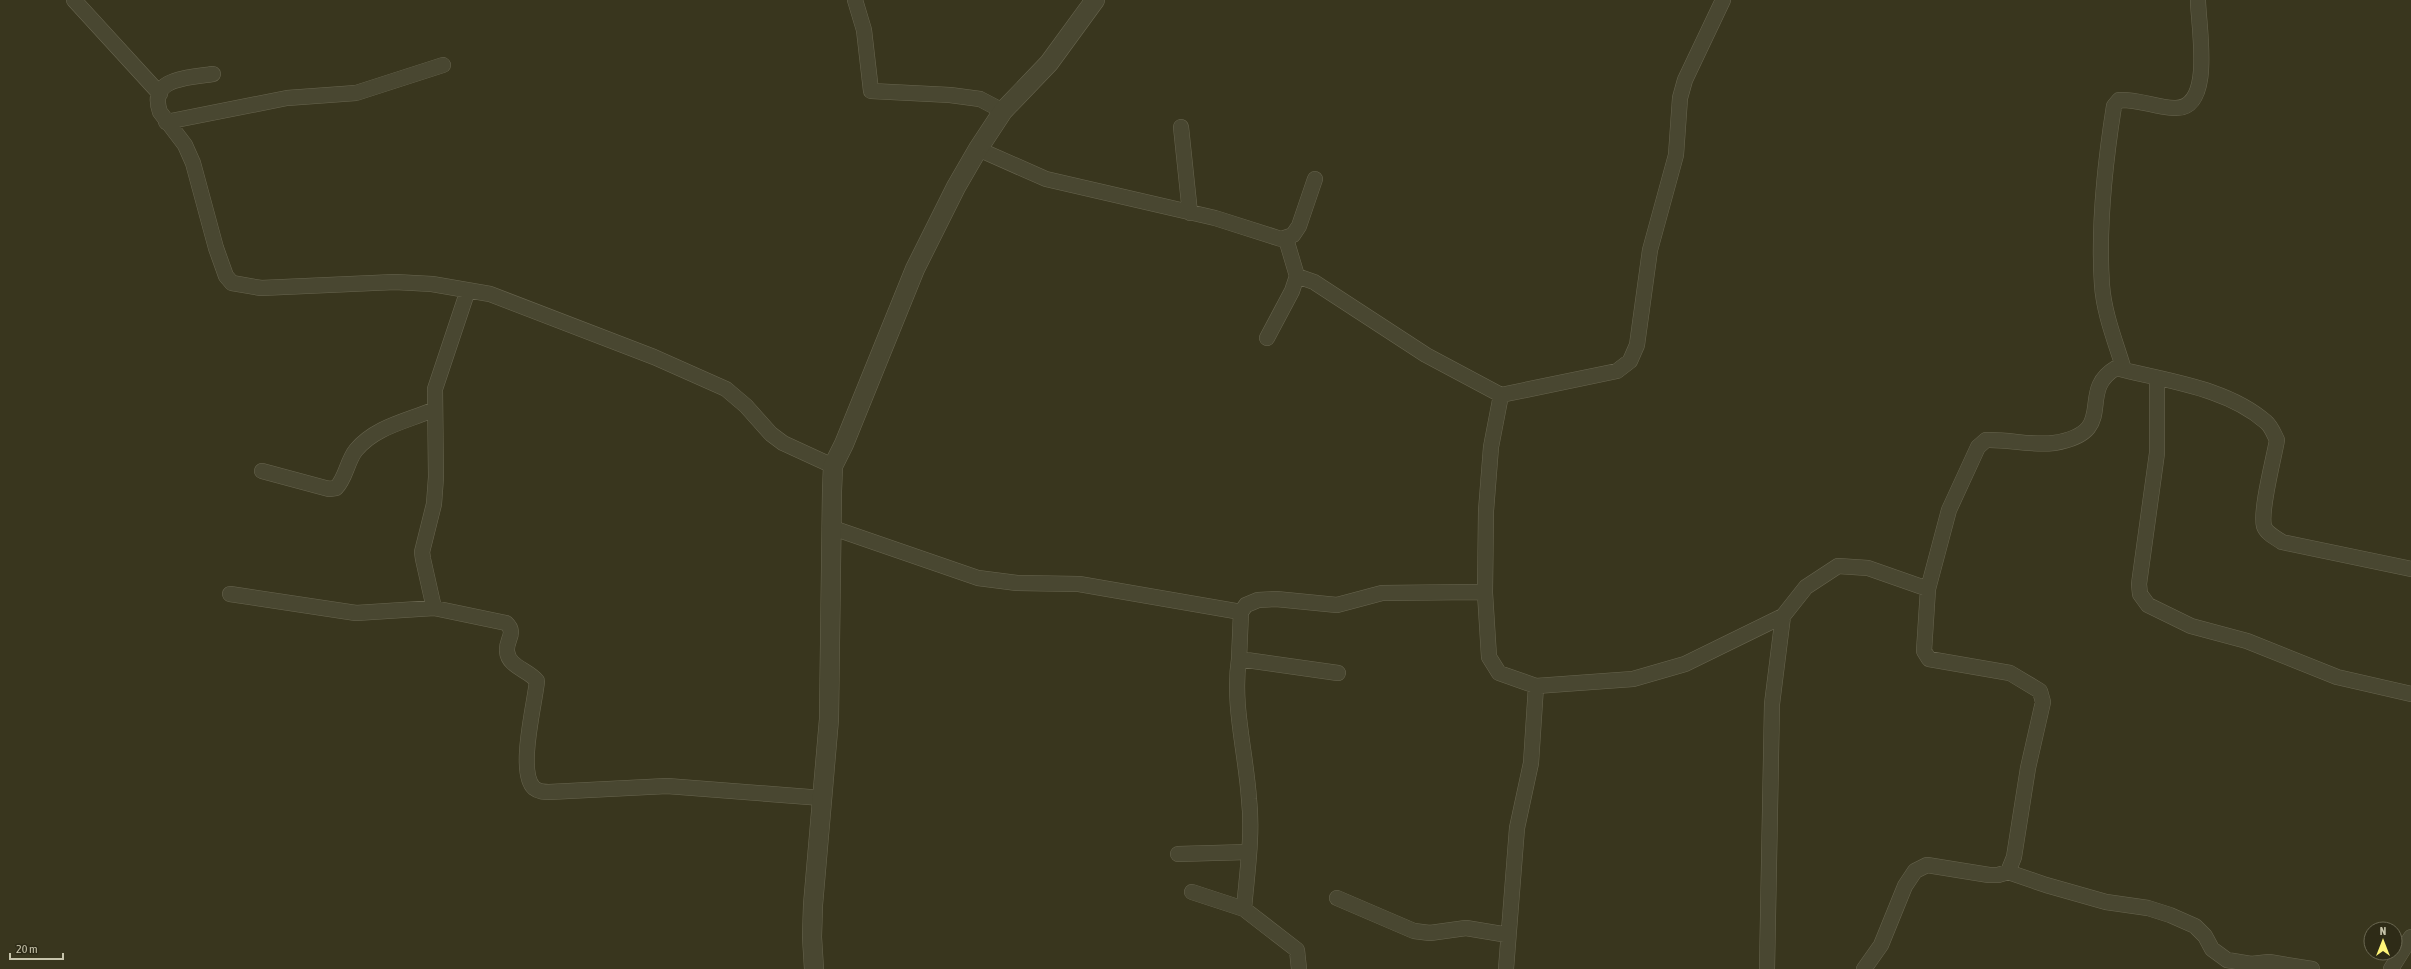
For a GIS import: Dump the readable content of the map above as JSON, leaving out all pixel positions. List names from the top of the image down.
{
  "scale_bar": "20 m",
  "north": "top"
}
